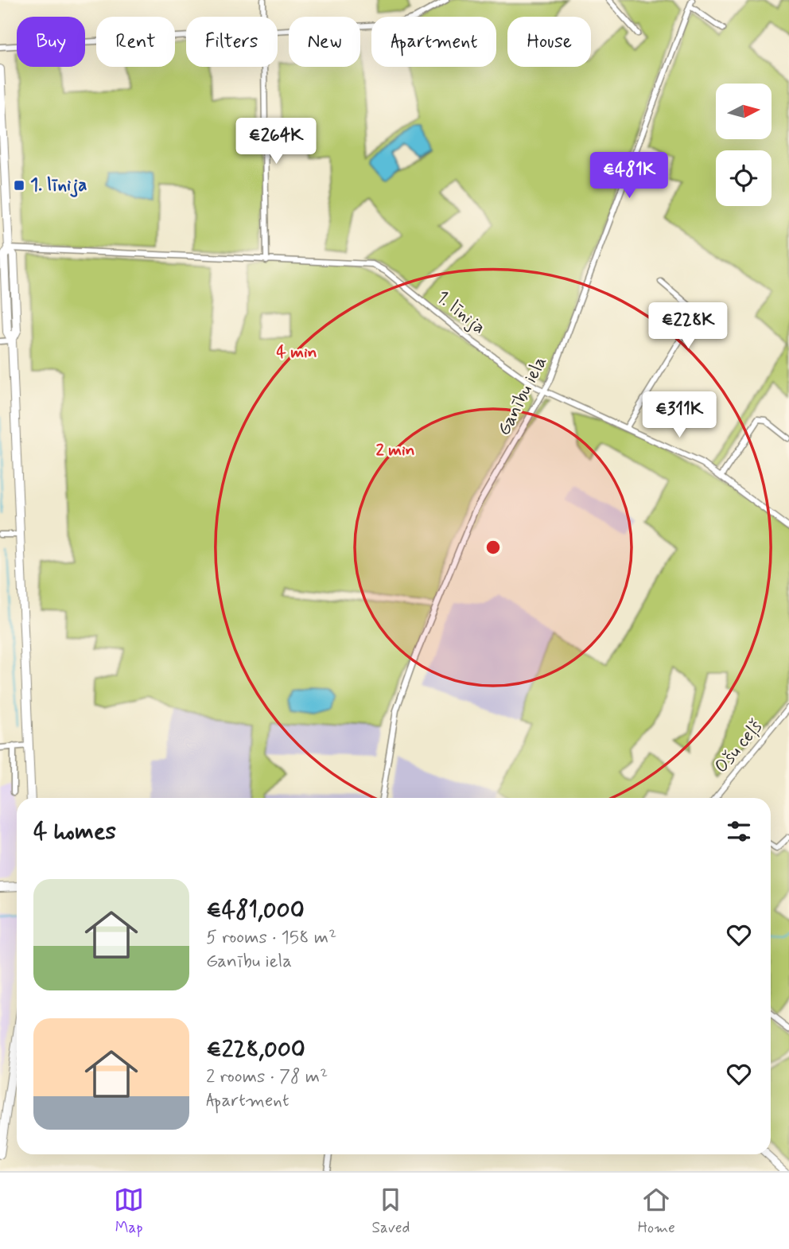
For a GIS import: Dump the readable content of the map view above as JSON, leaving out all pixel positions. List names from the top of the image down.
{
  "streets": {
    "street": ["1. līnija", "Ganību iela", "Ošu ceļš"]
  },
  "crossings": [
    ["1. līnija", "Ganību iela"]
  ],
  "places": {
    "transit": ["1. līnija"]
  },
  "north": "right",
  "page": {
    "chip": [
      "Buy",
      "Rent",
      "Filters",
      "New",
      "Apartment",
      "House"
    ],
    "price": [
      "€264K",
      "€481K",
      "€228K",
      "€311K"
    ],
    "heading": "4 homes",
    "list": [
      {
        "name": "€481,000",
        "note": "5 rooms · 158 m² · Ganību iela"
      },
      {
        "name": "€228,000",
        "note": "2 rooms · 78 m² · Apartment"
      }
    ],
    "tabs": ["Map", "Saved", "Home"]
  },
  "rings": ["4 min", "2 min"]
}
